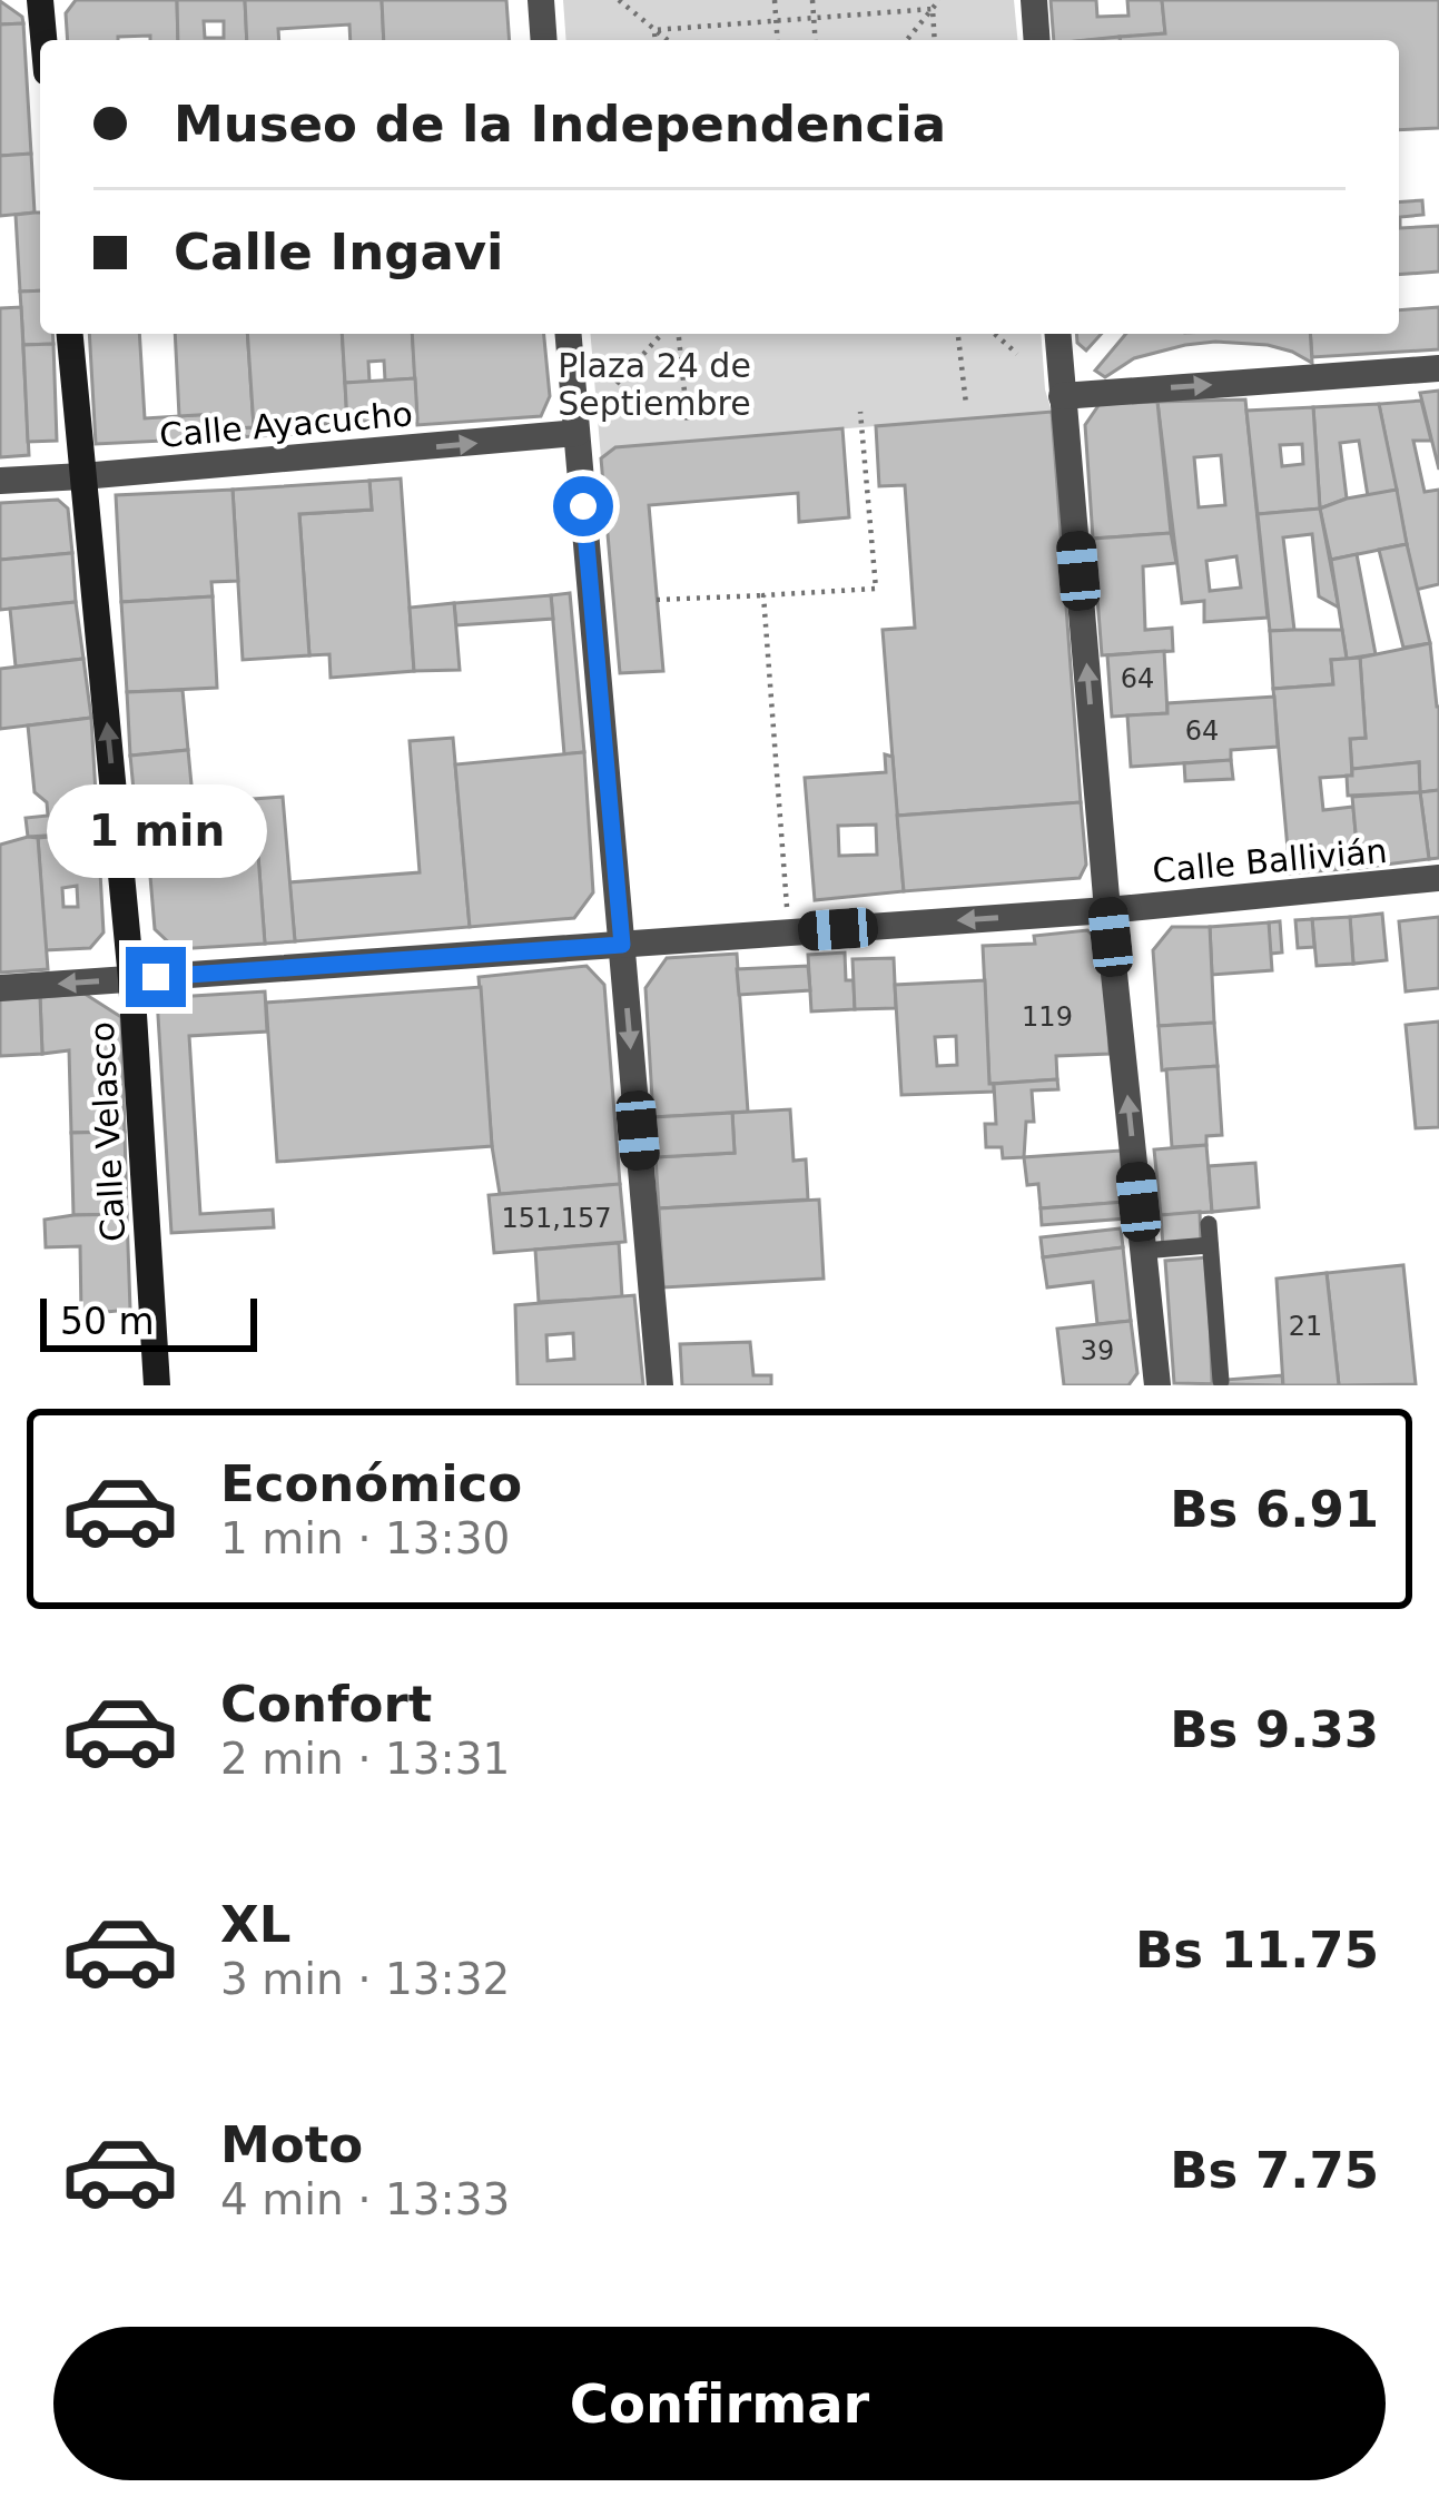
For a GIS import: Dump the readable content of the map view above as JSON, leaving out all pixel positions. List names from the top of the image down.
{
  "streets": {
    "street": ["Calle Ayacucho", "Calle Ballivián", "Calle Velasco"]
  },
  "crossings": [
    ["Calle Ayacucho", "Calle Velasco"],
    ["Calle Ballivián", "Calle Velasco"]
  ],
  "one_way": ["Calle Ayacucho", "Calle Velasco"],
  "parks": ["Plaza 24 de Septiembre"],
  "house_numbers": [
    "64",
    "64",
    "119",
    "151,157",
    "21",
    "39"
  ],
  "scale_bar": "50 m",
  "page": {
    "banner": ["Museo de la Independencia", "Calle Ingavi"],
    "bubble": "1 min",
    "scale": "50 m",
    "list": [
      {
        "name": "Económico",
        "note": "1 min · 13:30",
        "value": "Bs 6.91"
      },
      {
        "name": "Confort",
        "note": "2 min · 13:31",
        "value": "Bs 9.33"
      },
      {
        "name": "XL",
        "note": "3 min · 13:32",
        "value": "Bs 11.75"
      },
      {
        "name": "Moto",
        "note": "4 min · 13:33",
        "value": "Bs 7.75"
      }
    ],
    "buttons": "Confirmar"
  }
}
